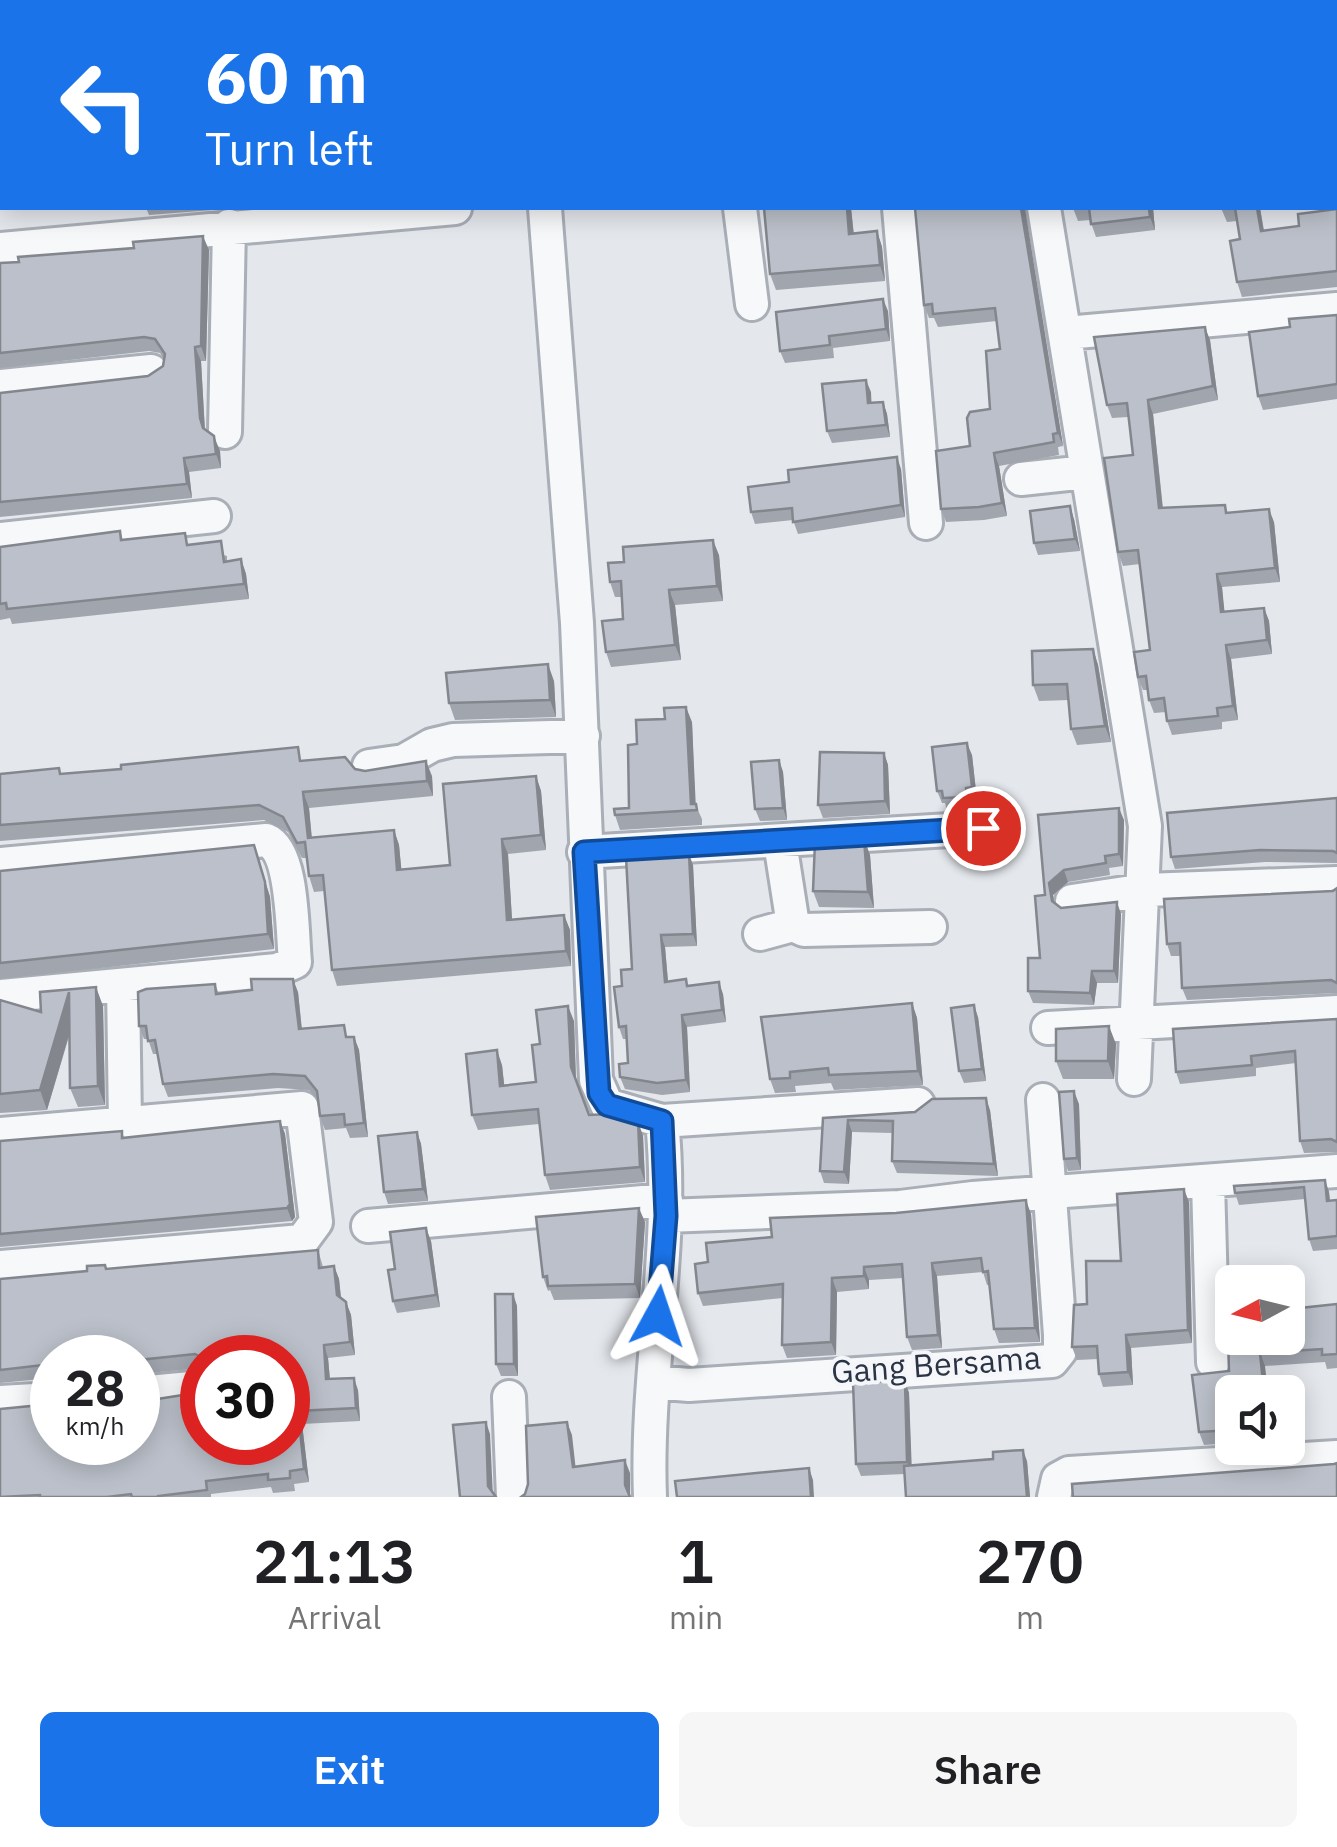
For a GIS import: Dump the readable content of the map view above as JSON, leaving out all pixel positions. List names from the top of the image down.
{
  "streets": {
    "street": ["Gang Bersama"]
  },
  "north": "left",
  "page": {
    "turn": ["60 m", "Turn left"],
    "speed": "28 km/h",
    "limit": "30",
    "eta": [
      "21:13",
      "Arrival",
      "1",
      "min",
      "270",
      "m"
    ],
    "buttons": ["Exit", "Share"]
  }
}
